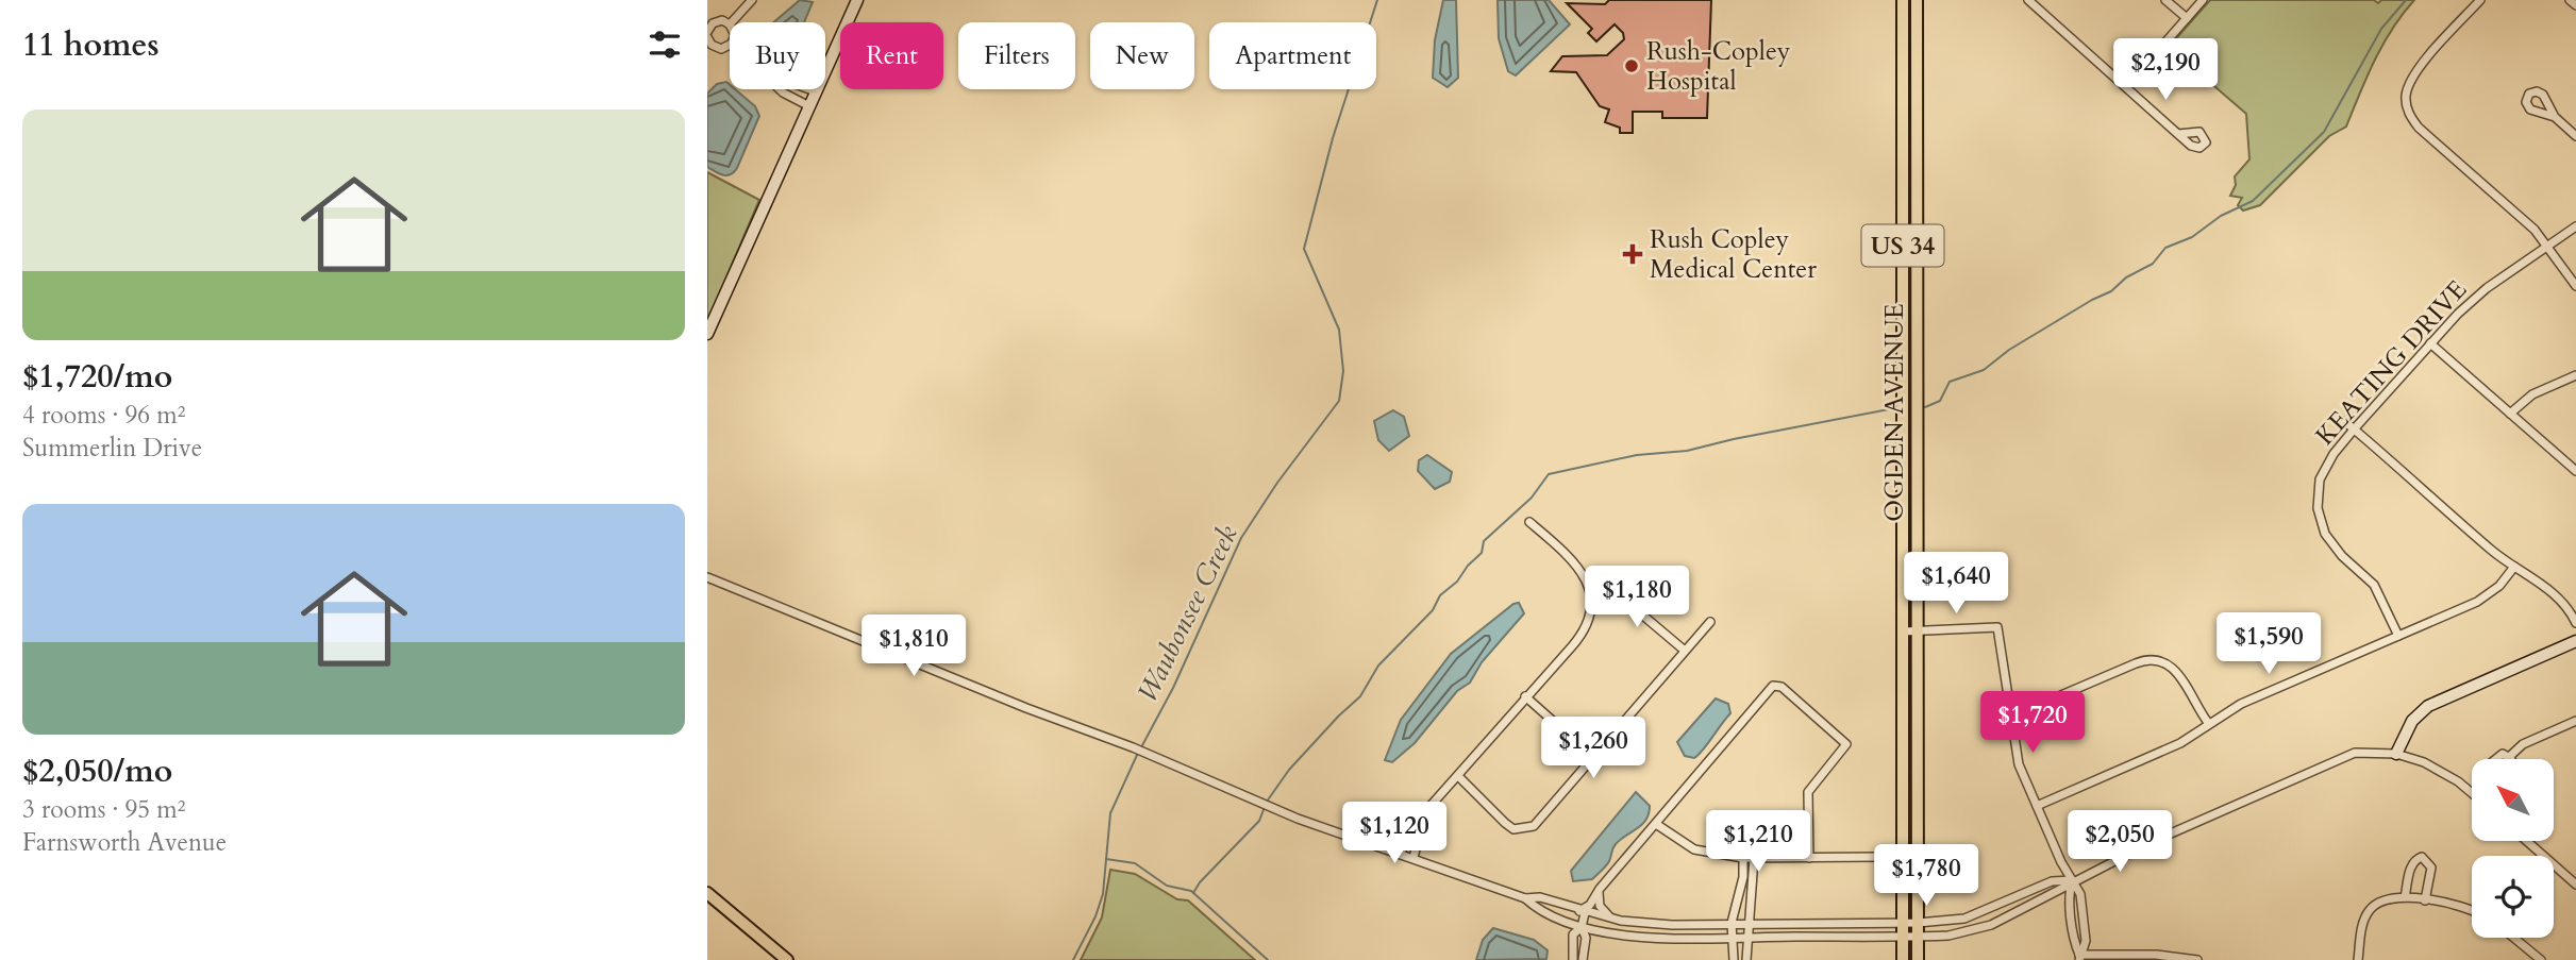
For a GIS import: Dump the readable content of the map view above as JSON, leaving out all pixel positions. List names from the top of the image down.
{
  "streets": {
    "main road": ["US 34", "OGDEN AVENUE"],
    "street": ["KEATING DRIVE"]
  },
  "water": ["Waubonsee Creek"],
  "places": {
    "other": ["Rush-Copley Hospital"],
    "health": ["Rush Copley Medical Center"]
  },
  "north": "top left",
  "page": {
    "heading": "11 homes",
    "chip": [
      "Buy",
      "Rent",
      "Filters",
      "New",
      "Apartment"
    ],
    "price": [
      "$2,190",
      "$1,640",
      "$1,180",
      "$1,590",
      "$1,810",
      "$1,720",
      "$1,260",
      "$1,120",
      "$1,210",
      "$2,050",
      "$1,780"
    ],
    "list": [
      {
        "name": "$1,720/mo",
        "note": "4 rooms · 96 m² · Summerlin Drive"
      },
      {
        "name": "$2,050/mo",
        "note": "3 rooms · 95 m² · Farnsworth Avenue"
      }
    ]
  }
}
